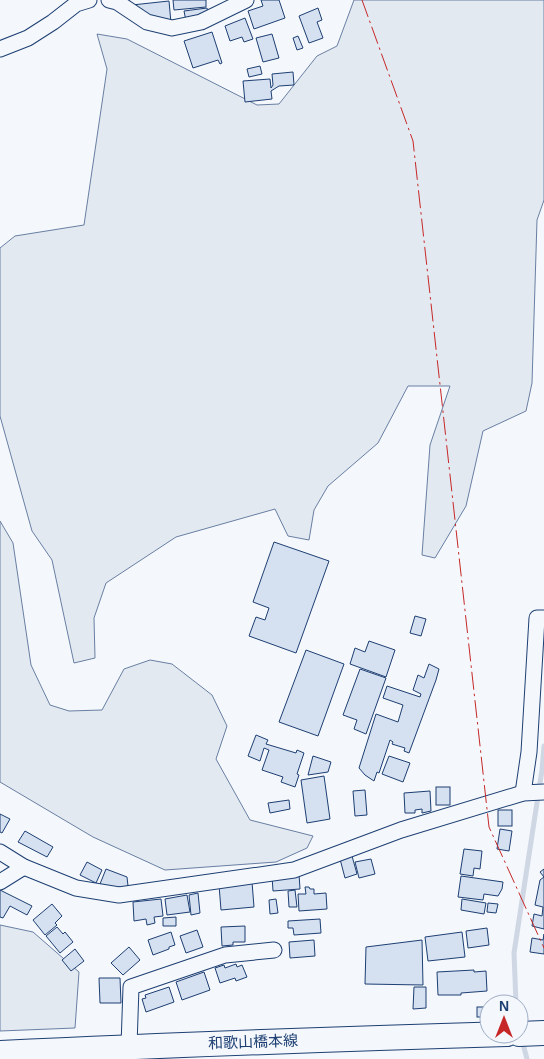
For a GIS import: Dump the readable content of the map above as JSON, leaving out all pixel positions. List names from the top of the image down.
{
  "streets": {
    "main road": ["和歌山橋本線"]
  },
  "north": "top"
}
